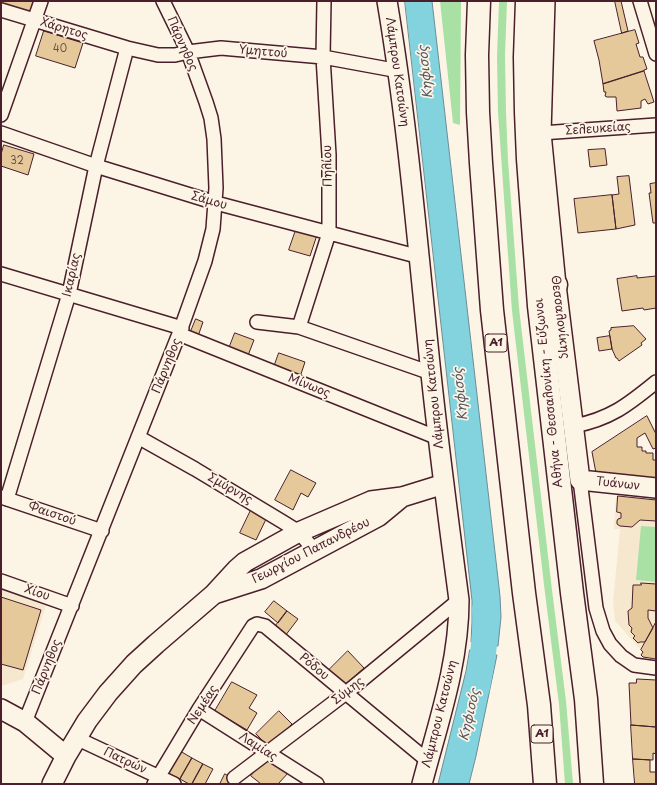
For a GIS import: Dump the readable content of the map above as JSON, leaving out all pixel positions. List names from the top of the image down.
{
  "streets": {
    "highway": ["Α1", "Αθήνα - Θεσσαλονίκη - Εύζωνοι"],
    "street": [
      "Χάρητος",
      "Πάρνηθος",
      "Υμηττού",
      "Λάμπρου Κατσώνη",
      "Σελευκείας",
      "Πηλίου",
      "Σάμου",
      "Ικαρίας",
      "Θεσσαλονίκης",
      "Μίνωος",
      "Τυάνων",
      "Σμύρνης",
      "Φαιστού",
      "Γεωργίου Παπανδρέου",
      "Χίου",
      "Ρόδου",
      "Σύμης",
      "Νεμέας",
      "Λαμίας",
      "Πατρών"
    ]
  },
  "crossings": [
    ["Χάρητος", "Υμηττού"],
    ["Χάρητος", "Ικαρίας"],
    ["Πάρνηθος", "Υμηττού"],
    ["Πάρνηθος", "Σάμου"],
    ["Πάρνηθος", "Μίνωος"],
    ["Πάρνηθος", "Σμύρνης"],
    ["Πάρνηθος", "Φαιστού"],
    ["Πάρνηθος", "Χίου"],
    ["Υμηττού", "Λάμπρου Κατσώνη"],
    ["Υμηττού", "Πηλίου"],
    ["Υμηττού", "Ικαρίας"],
    ["Λάμπρου Κατσώνη", "Σάμου"],
    ["Λάμπρου Κατσώνη", "Μίνωος"],
    ["Λάμπρου Κατσώνη", "Γεωργίου Παπανδρέου"],
    ["Λάμπρου Κατσώνη", "Ρόδου"],
    ["Λάμπρου Κατσώνη", "Σύμης"],
    ["Σελευκείας", "Θεσσαλονίκης"],
    ["Πηλίου", "Σάμου"],
    ["Σάμου", "Ικαρίας"],
    ["Ικαρίας", "Μίνωος"],
    ["Ικαρίας", "Φαιστού"],
    ["Θεσσαλονίκης", "Τυάνων"],
    ["Σμύρνης", "Γεωργίου Παπανδρέου"],
    ["Γεωργίου Παπανδρέου", "Πατρών"],
    ["Ρόδου", "Σύμης"],
    ["Ρόδου", "Νεμέας"],
    ["Σύμης", "Λαμίας"],
    ["Νεμέας", "Λαμίας"],
    ["Νεμέας", "Πατρών"]
  ],
  "water": ["Κηφισός"],
  "house_numbers": ["40", "32"]
}
